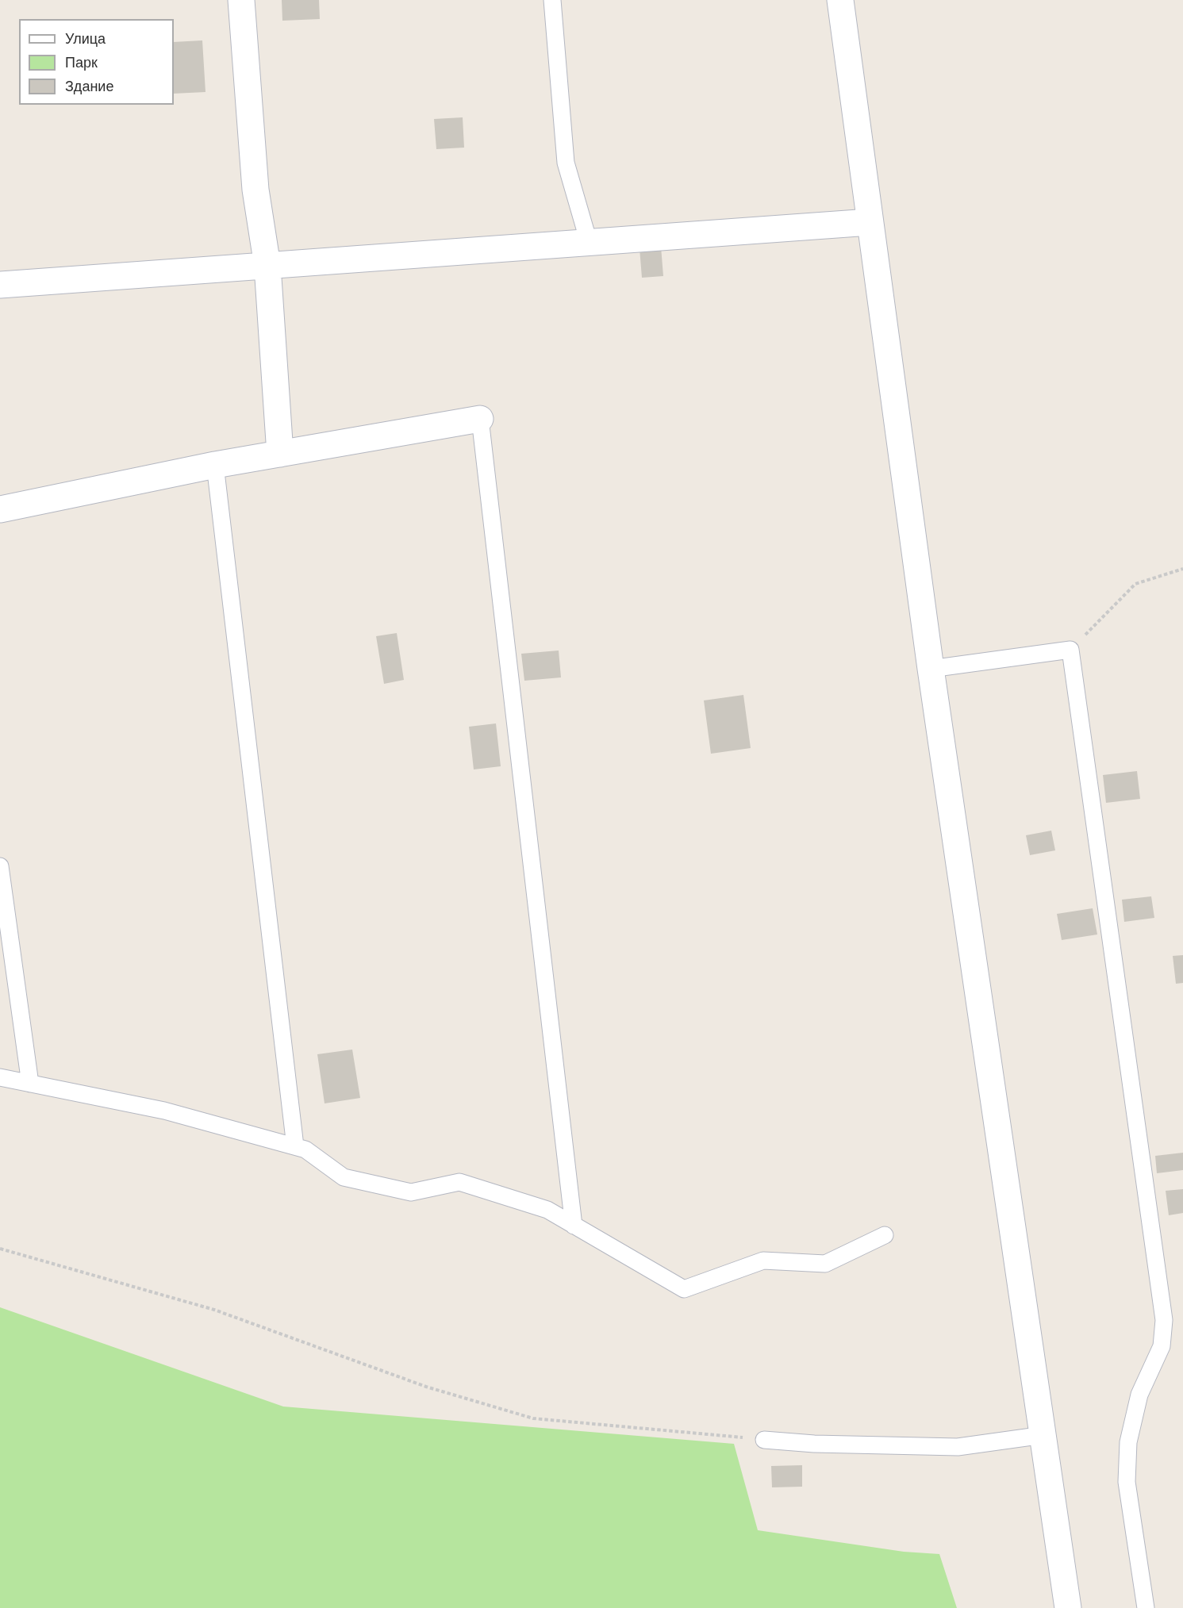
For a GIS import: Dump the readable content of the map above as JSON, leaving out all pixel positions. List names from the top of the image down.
{
  "legend": ["Улица", "Парк", "Здание"]
}
